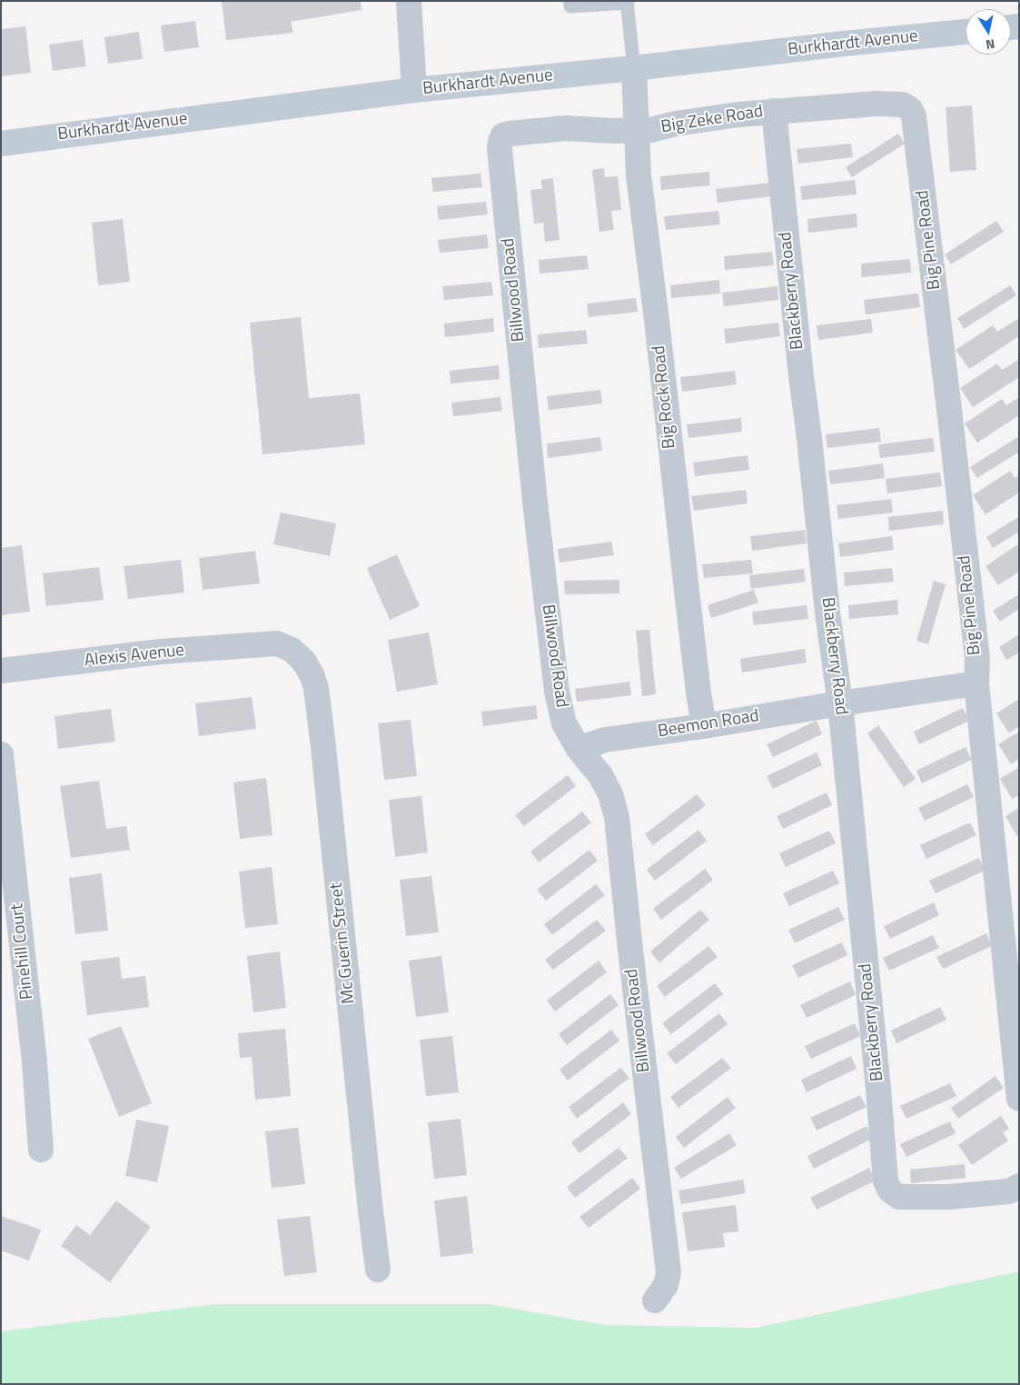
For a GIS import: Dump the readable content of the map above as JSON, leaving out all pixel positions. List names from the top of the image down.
{
  "streets": {
    "street": [
      "Burkhardt Avenue",
      "Big Zeke Road",
      "Big Pine Road",
      "Billwood Road",
      "Blackberry Road",
      "Big Rock Road",
      "Alexis Avenue",
      "Beemon Road",
      "Mc Guerin Street",
      "Pinehill Court"
    ]
  },
  "crossings": [
    ["Burkhardt Avenue", "Big Rock Road"],
    ["Big Zeke Road", "Big Pine Road"],
    ["Big Zeke Road", "Billwood Road"],
    ["Big Zeke Road", "Blackberry Road"],
    ["Big Zeke Road", "Big Rock Road"],
    ["Big Pine Road", "Beemon Road"],
    ["Billwood Road", "Beemon Road"],
    ["Blackberry Road", "Beemon Road"],
    ["Big Rock Road", "Beemon Road"],
    ["Alexis Avenue", "Mc Guerin Street"]
  ],
  "north": "bottom"
}
